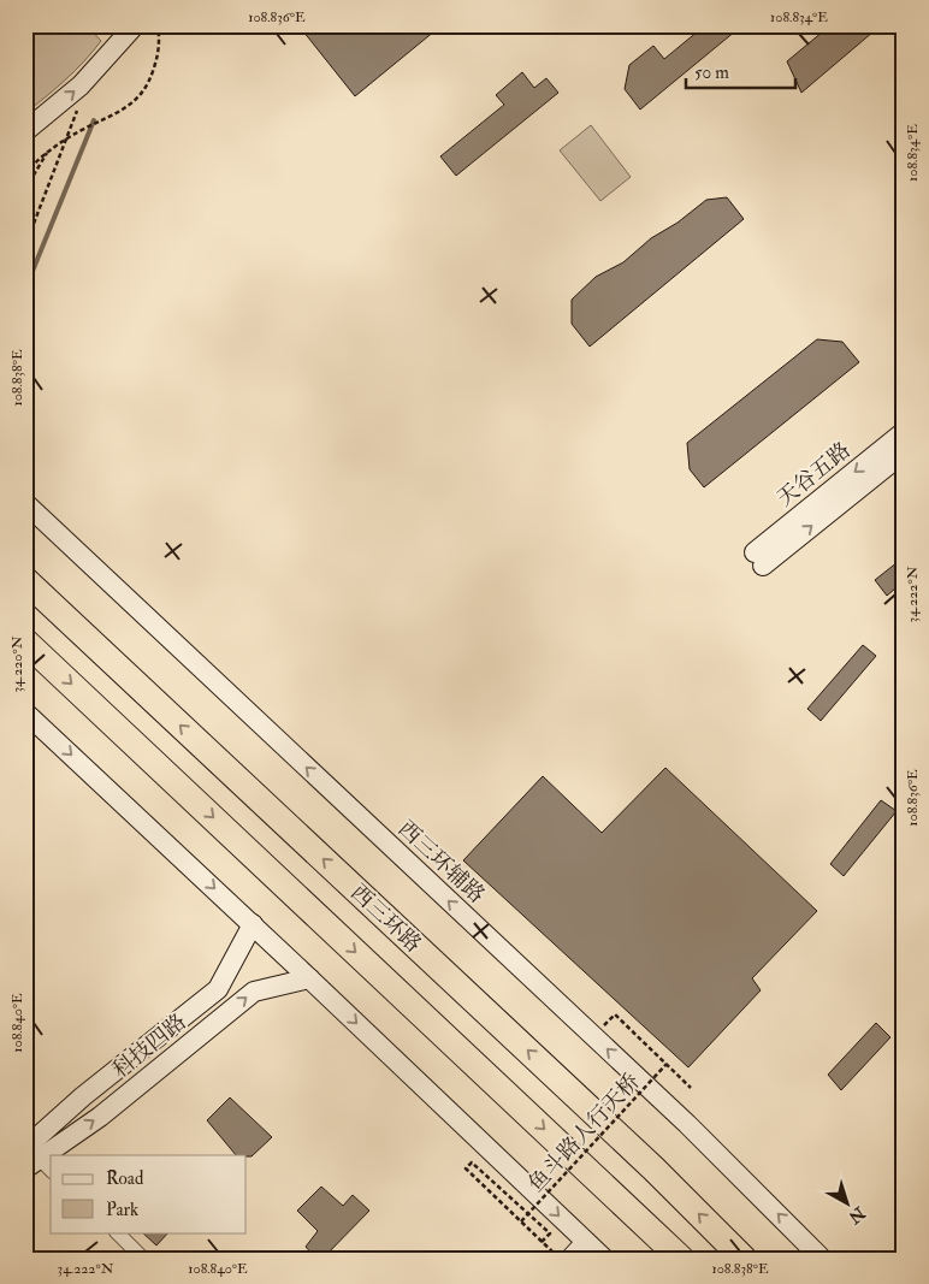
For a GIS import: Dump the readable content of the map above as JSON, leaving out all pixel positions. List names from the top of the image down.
{
  "streets": {
    "highway": ["西三环路"],
    "main road": ["天谷五路", "西三环辅路", "科技四路"],
    "path": ["鱼斗路人行天桥"]
  },
  "legend": ["Road", "Park"],
  "scale_bar": "50 m",
  "north": "bottom right",
  "coordinates": [
    "108.836°E",
    "108.834°E",
    "108.838°E",
    "34.222°N",
    "34.220°N",
    "108.840°E"
  ]
}
